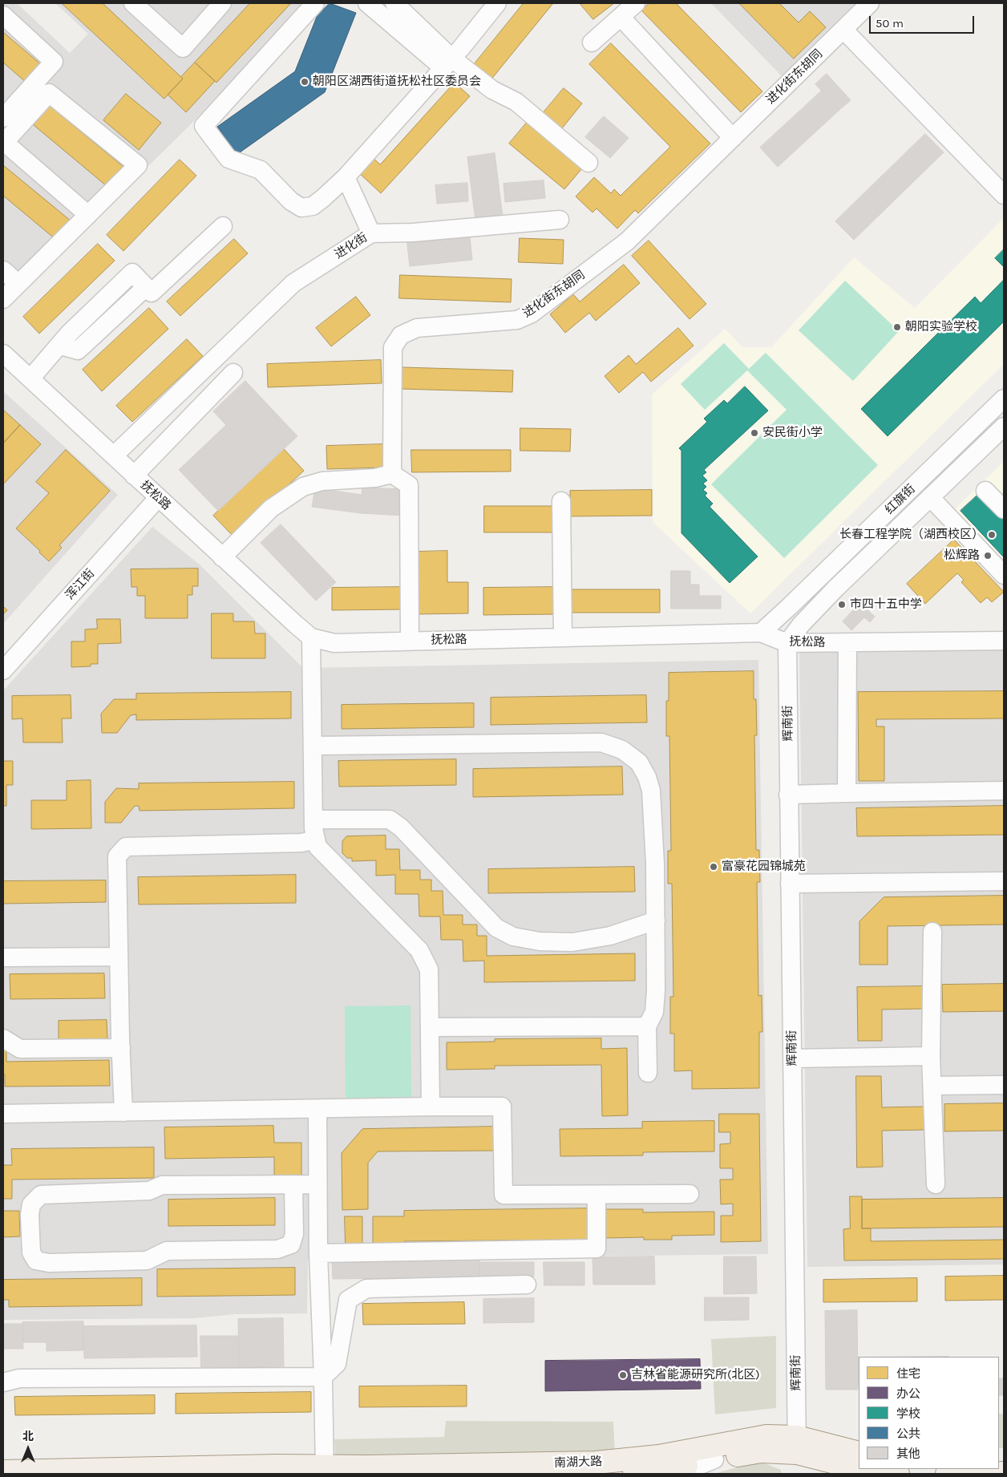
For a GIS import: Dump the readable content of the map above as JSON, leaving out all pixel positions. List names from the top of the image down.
{
  "streets": {
    "main road": ["南湖大路"],
    "street": [
      "进化街东胡同",
      "进化街",
      "抚松路",
      "红旗街",
      "浑江街",
      "辉南街"
    ]
  },
  "crossings": [
    ["进化街", "抚松路"],
    ["抚松路", "红旗街"],
    ["抚松路", "浑江街"],
    ["抚松路", "辉南街"],
    ["红旗街", "辉南街"],
    ["辉南街", "南湖大路"]
  ],
  "places": [
    "朝阳区湖西街道抚松社区委员会",
    "朝阳实验学校",
    "安民街小学",
    "长春工程学院（湖西校区）",
    "松辉路",
    "市四十五中学",
    "富豪花园锦城苑",
    "吉林省能源研究所(北区)"
  ],
  "legend": [
    "住宅",
    "办公",
    "学校",
    "公共",
    "其他"
  ],
  "scale_bar": "50 m",
  "north": "top"
}
